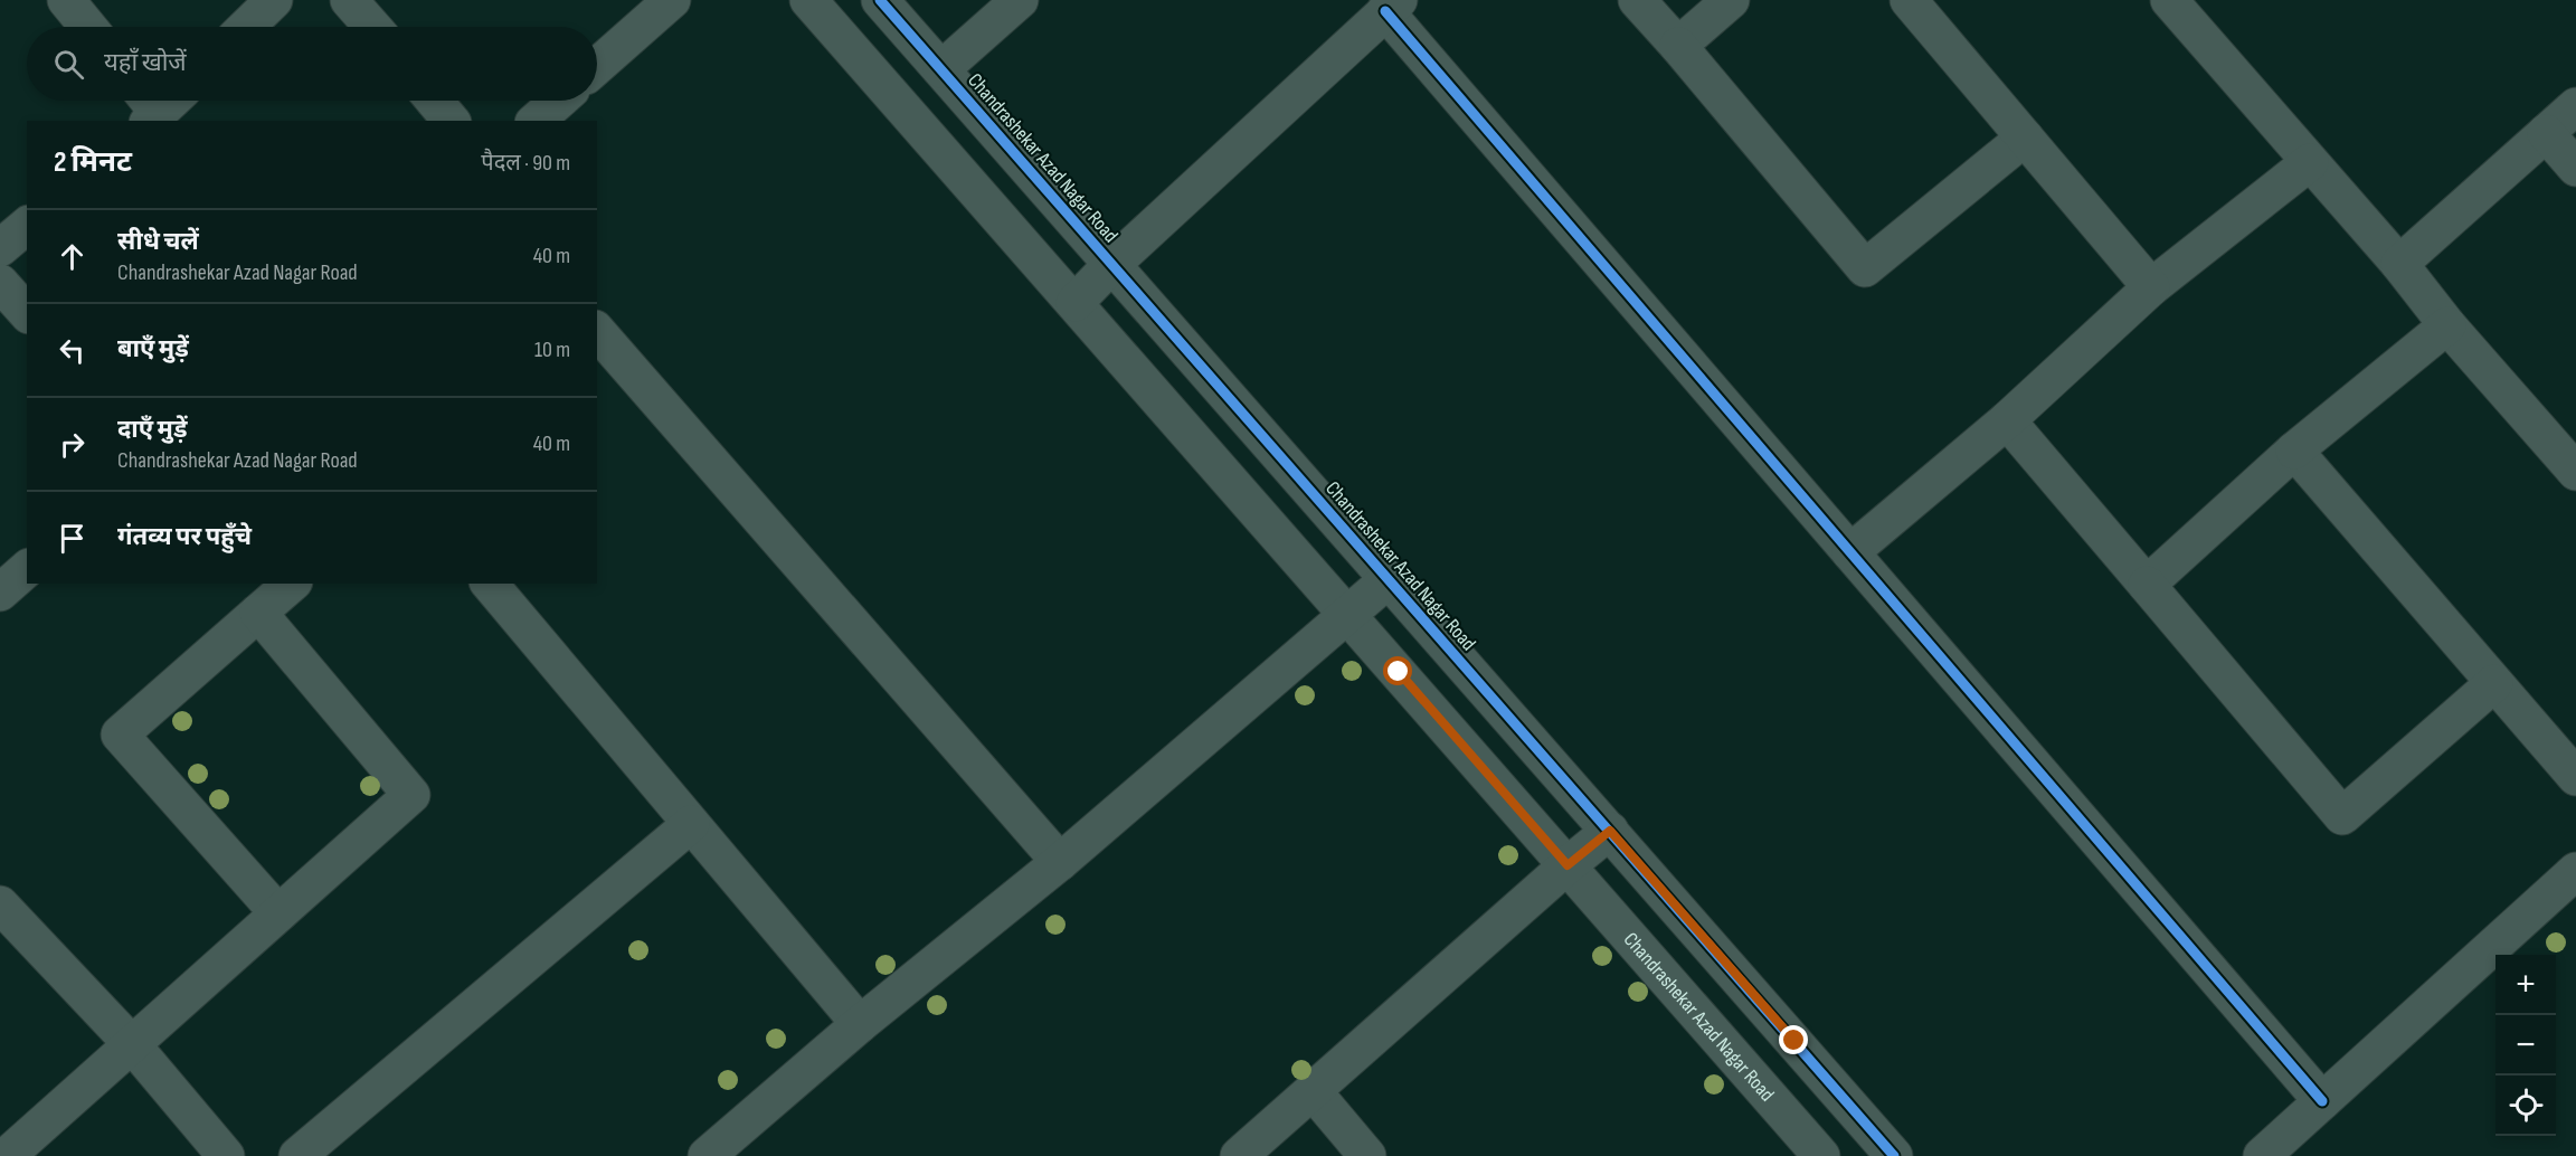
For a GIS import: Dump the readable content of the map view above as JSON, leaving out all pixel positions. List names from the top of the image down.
{
  "streets": {
    "street": ["Chandrashekar Azad Nagar Road"]
  },
  "page": {
    "search": "यहाँ खोजें",
    "heading": ["2 मिनट", "पैदल · 90 m"],
    "list": [
      ["सीधे चलें", "Chandrashekar Azad Nagar Road", "40 m"],
      ["बाएँ मुड़ें", "10 m"],
      ["दाएँ मुड़ें", "Chandrashekar Azad Nagar Road", "40 m"],
      "गंतव्य पर पहुँचे"
    ],
    "map_buttons": ["+", "−"]
  }
}
